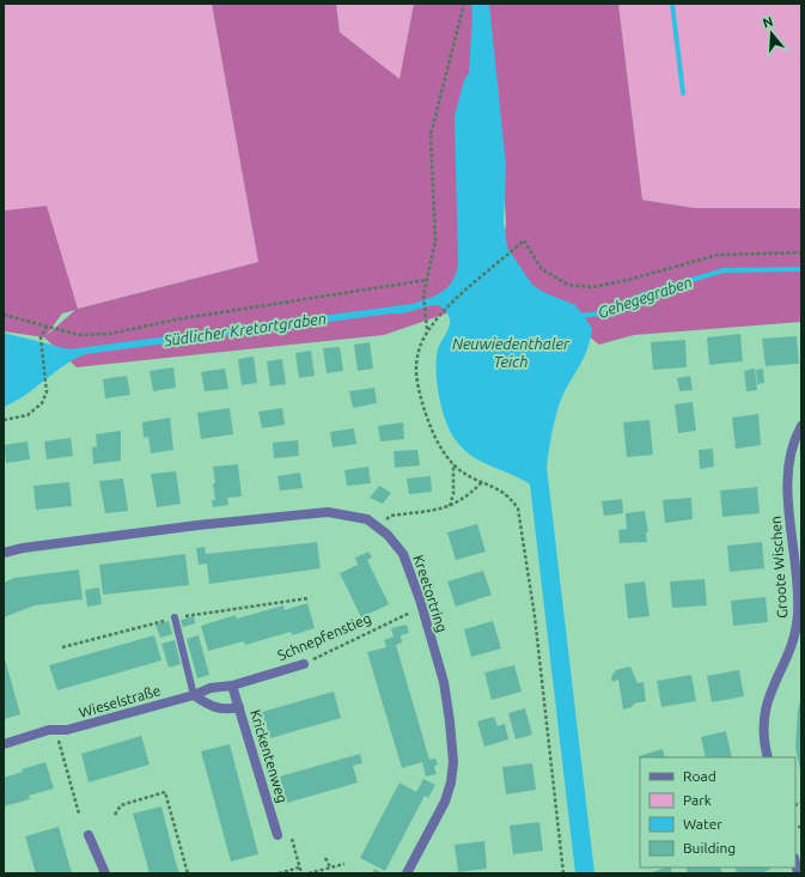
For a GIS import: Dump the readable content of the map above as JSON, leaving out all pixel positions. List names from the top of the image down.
{
  "streets": {
    "street": [
      "Groote Wischen",
      "Kreetortring",
      "Schnepfenstieg",
      "Wieselstraße",
      "Krickentenweg"
    ]
  },
  "crossings": [
    ["Schnepfenstieg", "Wieselstraße"],
    ["Schnepfenstieg", "Krickentenweg"]
  ],
  "water": ["Gehegegraben", "Südlicher Kretortgraben", "Neuwiedenthaler Teich"],
  "legend": [
    "Road",
    "Park",
    "Water",
    "Building"
  ],
  "north": "top"
}
